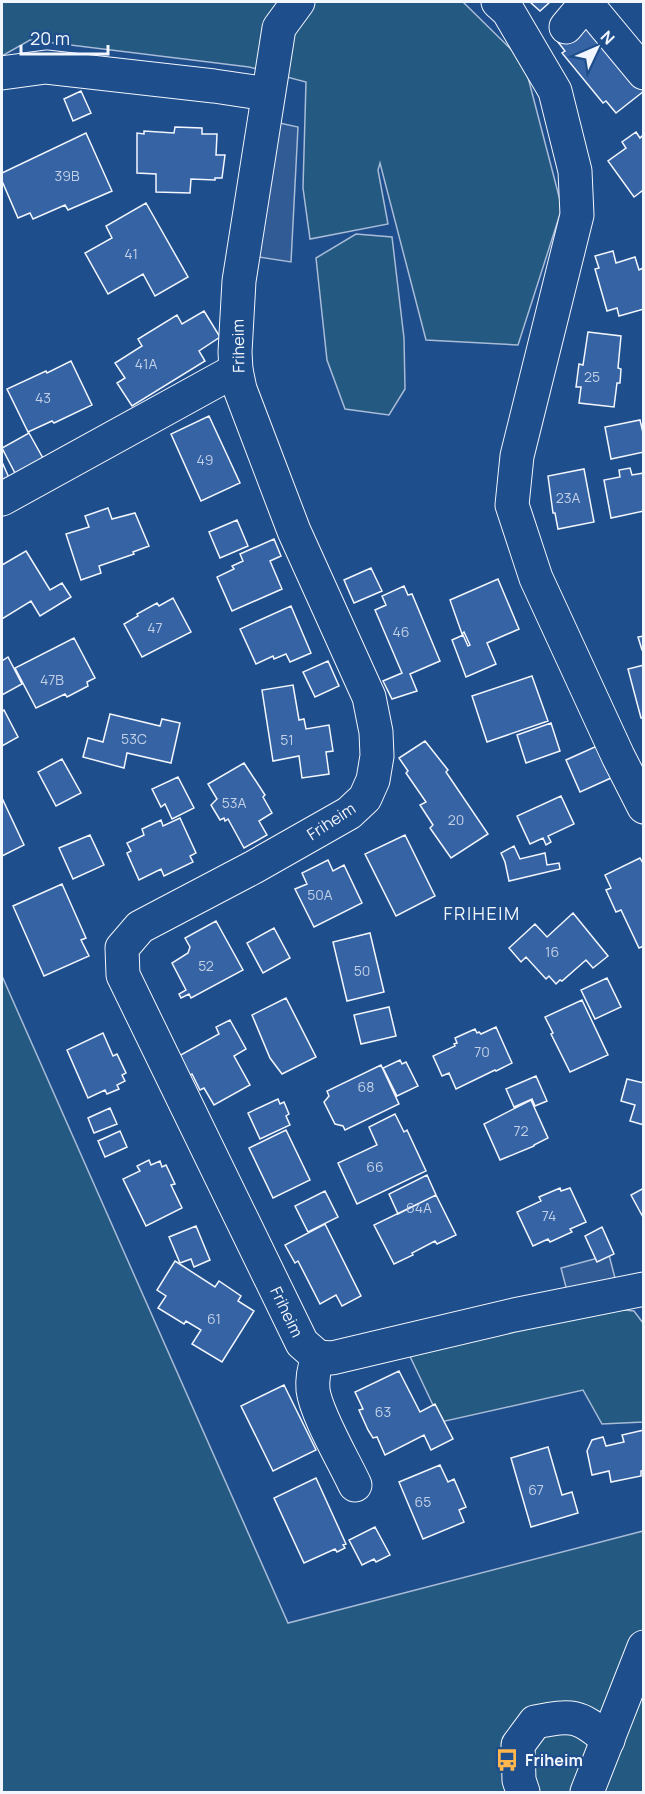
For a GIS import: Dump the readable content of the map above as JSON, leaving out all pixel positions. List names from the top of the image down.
{
  "streets": {
    "street": ["Friheim"]
  },
  "districts": ["FRIHEIM"],
  "places": {
    "bus stop": ["Friheim"]
  },
  "house_numbers": [
    "39B",
    "41",
    "41A",
    "25",
    "43",
    "49",
    "23A",
    "47",
    "46",
    "47B",
    "53C",
    "51",
    "53A",
    "20",
    "50A",
    "16",
    "52",
    "50",
    "70",
    "68",
    "72",
    "66",
    "64A",
    "74",
    "61",
    "63",
    "67",
    "65"
  ],
  "scale_bar": "20 m",
  "north": "top right"
}
